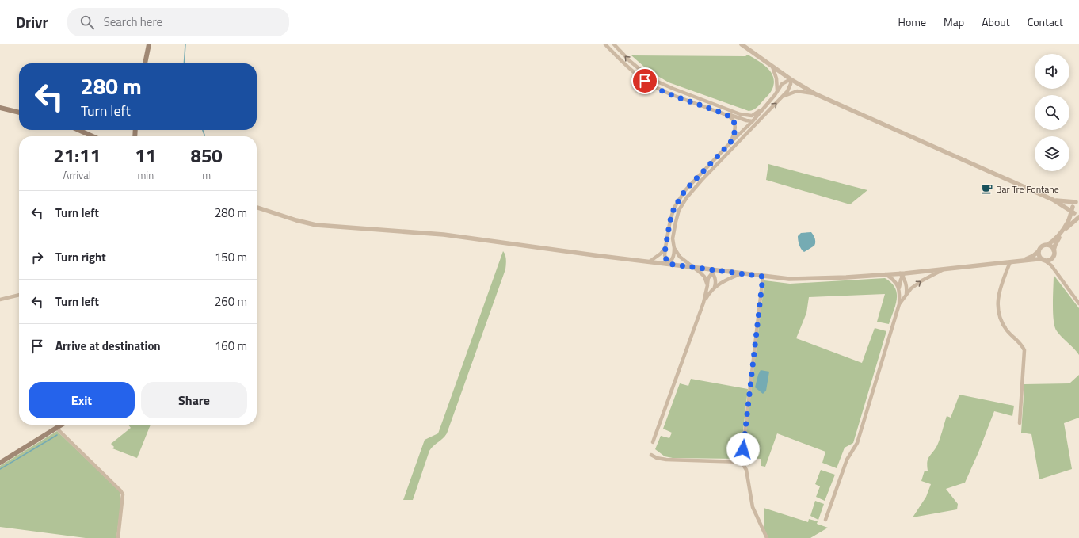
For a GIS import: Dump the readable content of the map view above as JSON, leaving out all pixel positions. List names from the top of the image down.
{
  "places": {
    "cafe": ["Bar Tre Fontane"]
  },
  "page": {
    "header": "Drivr",
    "search": "Search here",
    "nav": [
      "Home",
      "Map",
      "About",
      "Contact"
    ],
    "turn": ["280 m", "Turn left"],
    "eta": [
      "21:11",
      "Arrival",
      "11",
      "min",
      "850",
      "m"
    ],
    "list": [
      {
        "name": "Turn left",
        "value": "280 m"
      },
      {
        "name": "Turn right",
        "value": "150 m"
      },
      {
        "name": "Turn left",
        "value": "260 m"
      },
      {
        "name": "Arrive at destination",
        "value": "160 m"
      }
    ],
    "buttons": ["Exit", "Share"]
  }
}
